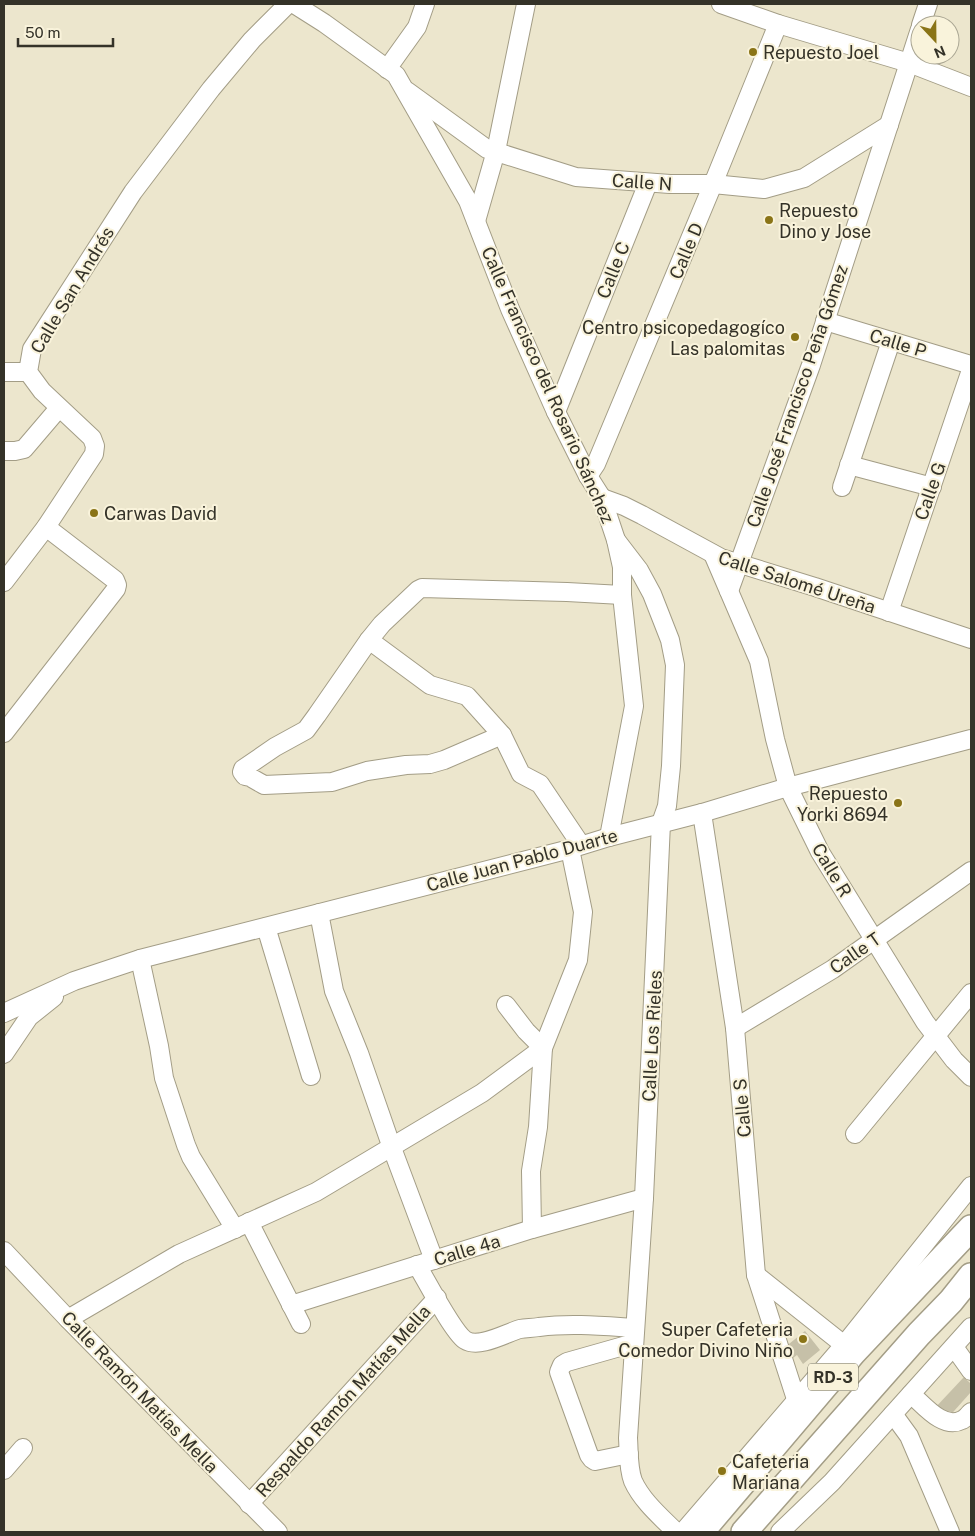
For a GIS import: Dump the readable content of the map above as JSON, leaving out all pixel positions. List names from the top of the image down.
{
  "streets": {
    "highway": ["RD-3"],
    "street": [
      "Calle N",
      "Calle D",
      "Calle C",
      "Calle San Andrés",
      "Calle P",
      "Calle Francisco del Rosario Sánchez",
      "Calle José Francisco Peña Gómez",
      "Calle G",
      "Calle Salomé Ureña",
      "Calle Juan Pablo Duarte",
      "Calle R",
      "Calle T",
      "Calle Los Rieles",
      "Calle S",
      "Calle 4a",
      "Calle Ramón Matías Mella",
      "Respaldo Ramón Matías Mella"
    ]
  },
  "crossings": [
    ["Calle N", "Calle D"],
    ["Calle N", "Calle C"],
    ["Calle N", "Calle Francisco del Rosario Sánchez"],
    ["Calle N", "Calle José Francisco Peña Gómez"],
    ["Calle D", "Calle Francisco del Rosario Sánchez"],
    ["Calle C", "Calle Francisco del Rosario Sánchez"],
    ["Calle P", "Calle José Francisco Peña Gómez"],
    ["Calle Francisco del Rosario Sánchez", "Calle Salomé Ureña"],
    ["Calle Francisco del Rosario Sánchez", "Calle Juan Pablo Duarte"],
    ["Calle Francisco del Rosario Sánchez", "Calle Los Rieles"],
    ["Calle José Francisco Peña Gómez", "Calle Salomé Ureña"],
    ["Calle José Francisco Peña Gómez", "Calle R"],
    ["Calle G", "Calle Salomé Ureña"],
    ["Calle Salomé Ureña", "Calle R"],
    ["Calle Juan Pablo Duarte", "Calle R"],
    ["Calle Juan Pablo Duarte", "Calle Los Rieles"],
    ["Calle Juan Pablo Duarte", "Calle S"],
    ["Calle R", "Calle T"],
    ["Calle T", "Calle S"],
    ["Calle Los Rieles", "Calle 4a"],
    ["Calle Ramón Matías Mella", "Respaldo Ramón Matías Mella"]
  ],
  "places": [
    "Repuesto Joel",
    "Repuesto Dino y Jose",
    "Centro psicopedagogíco Las palomitas",
    "Carwas David",
    "Repuesto Yorki 8694",
    "Super Cafeteria Comedor Divino Niño",
    "Cafeteria Mariana"
  ],
  "scale_bar": "50 m",
  "north": "bottom"
}
